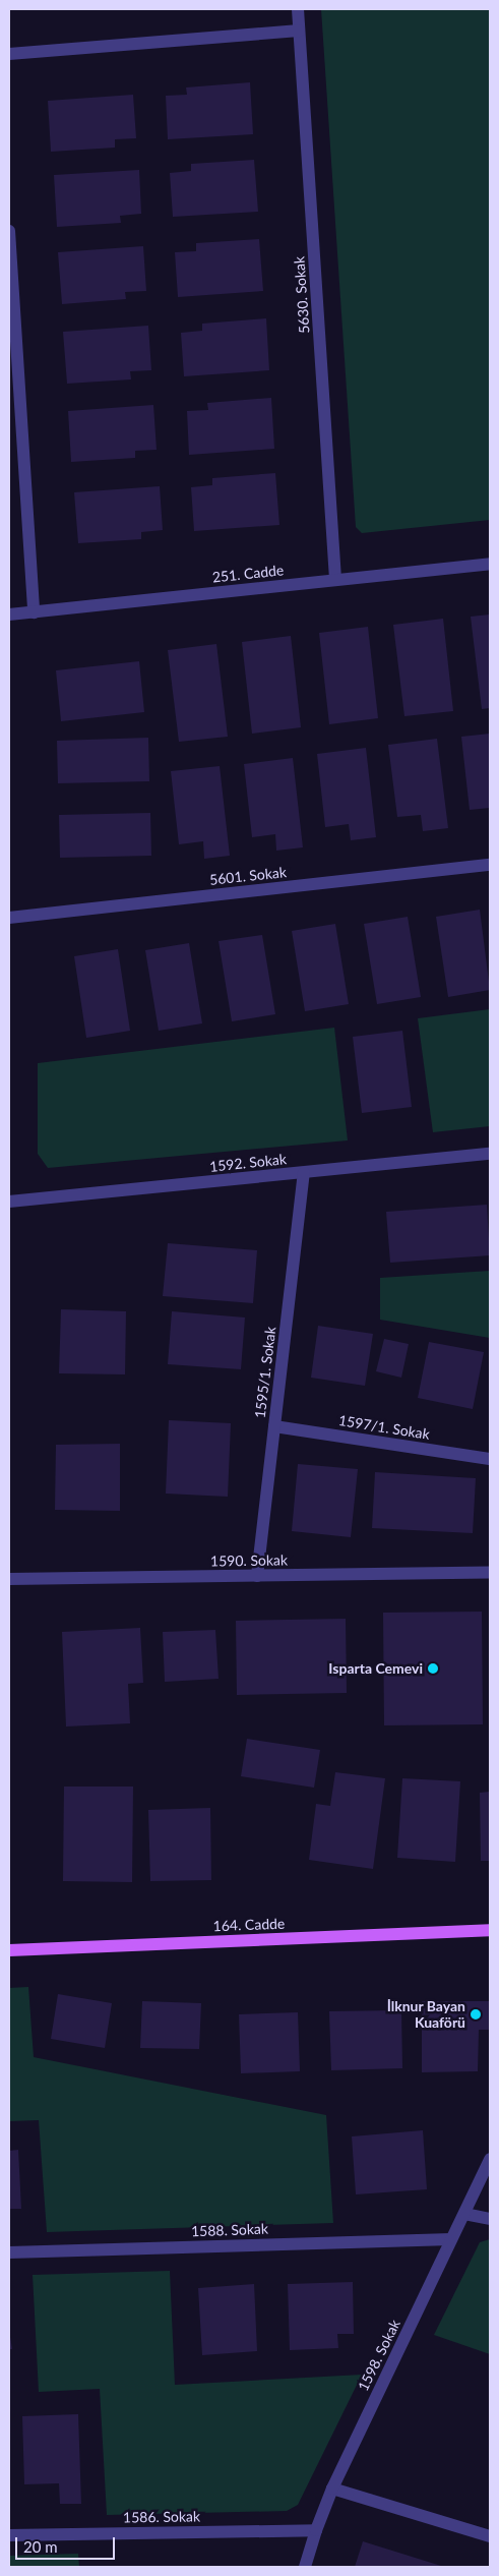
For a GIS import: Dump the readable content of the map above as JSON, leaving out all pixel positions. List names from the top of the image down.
{
  "streets": {
    "main road": ["164. Cadde"],
    "street": [
      "5630. Sokak",
      "251. Cadde",
      "5601. Sokak",
      "1592. Sokak",
      "1595/1. Sokak",
      "1597/1. Sokak",
      "1590. Sokak",
      "1588. Sokak",
      "1598. Sokak",
      "1586. Sokak"
    ]
  },
  "crossings": [
    ["5630. Sokak", "251. Cadde"],
    ["1592. Sokak", "1595/1. Sokak"],
    ["1595/1. Sokak", "1597/1. Sokak"],
    ["1595/1. Sokak", "1590. Sokak"],
    ["1588. Sokak", "1598. Sokak"],
    ["1598. Sokak", "1586. Sokak"]
  ],
  "places": ["Isparta Cemevi", "İlknur Bayan Kuaförü"],
  "scale_bar": "20 m"
}
